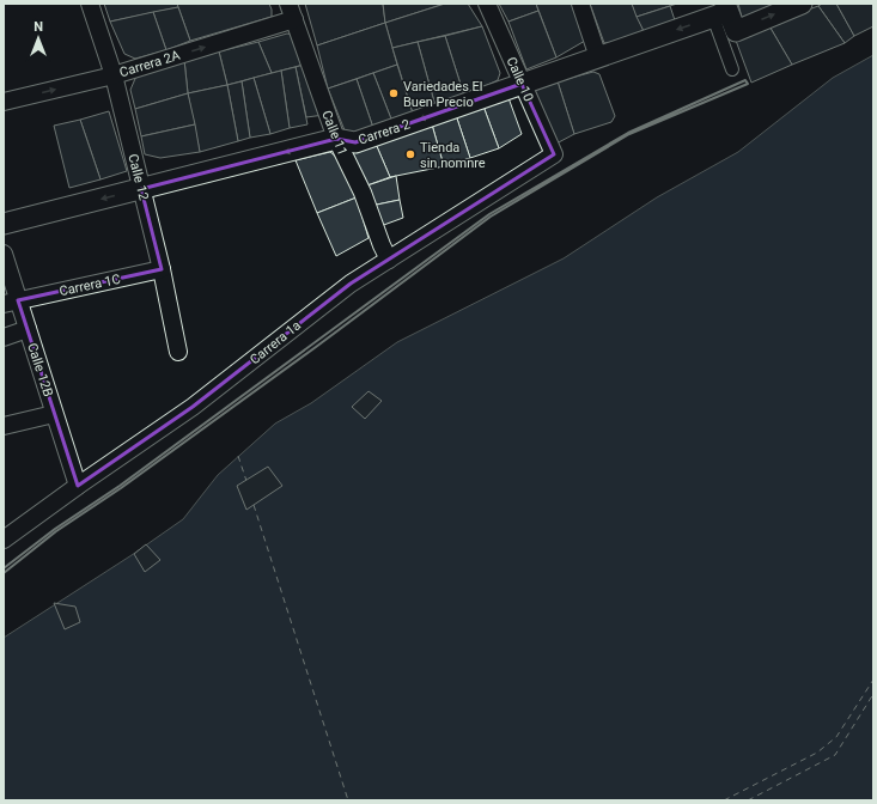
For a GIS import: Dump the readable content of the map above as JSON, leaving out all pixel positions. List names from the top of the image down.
{
  "streets": {
    "street": [
      "Carrera 2A",
      "Calle 10",
      "Carrera 2",
      "Calle 11",
      "Calle 12",
      "Carrera 1C",
      "Carrera 1a",
      "Calle 12B"
    ]
  },
  "crossings": [
    ["Carrera 2A", "Calle 11"],
    ["Carrera 2A", "Calle 12"],
    ["Calle 10", "Carrera 2"],
    ["Calle 10", "Carrera 1a"],
    ["Carrera 2", "Calle 11"],
    ["Carrera 2", "Calle 12"],
    ["Calle 11", "Carrera 1a"],
    ["Calle 12", "Carrera 1C"],
    ["Carrera 1C", "Calle 12B"],
    ["Carrera 1a", "Calle 12B"]
  ],
  "one_way": ["Carrera 2A", "Carrera 2"],
  "places": ["Variedades El Buen Precio", "Tienda sin nomnre"],
  "north": "top"
}
